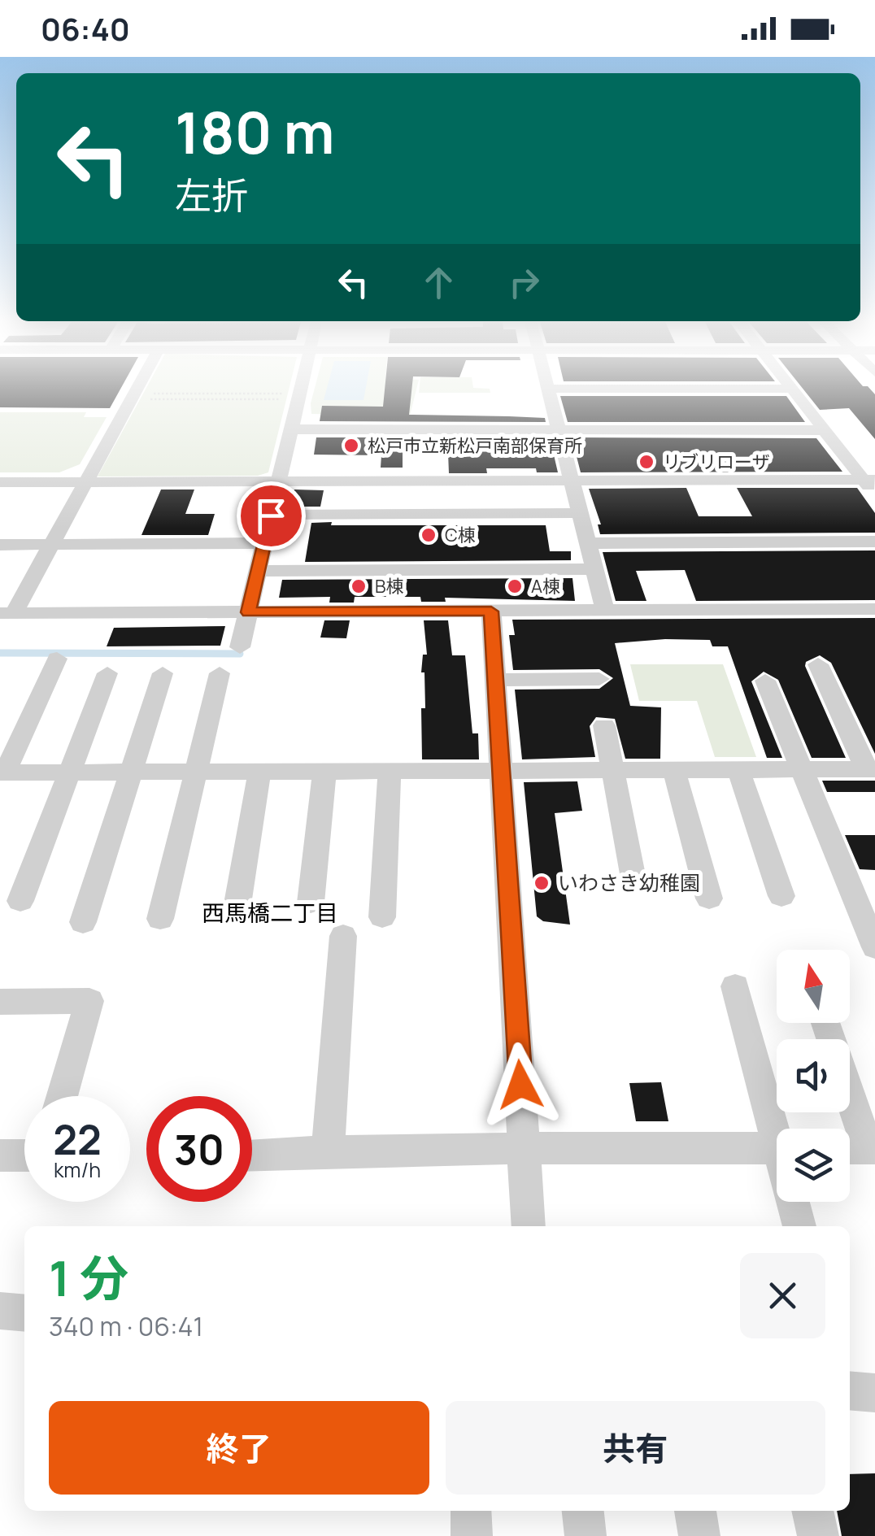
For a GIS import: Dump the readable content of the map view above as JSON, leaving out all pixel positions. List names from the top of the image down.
{
  "districts": ["西馬橋二丁目"],
  "places": [
    "松戸市立新松戸南部保育所",
    "リブリローザ",
    "C棟",
    "B棟",
    "A棟",
    "いわさき幼稚園"
  ],
  "north": "top",
  "page": {
    "status": "06:40",
    "turn": ["180 m", "左折"],
    "speed": "22 km/h",
    "limit": "30",
    "heading": ["1 分", "340 m · 06:41"],
    "buttons": ["終了", "共有"]
  }
}
